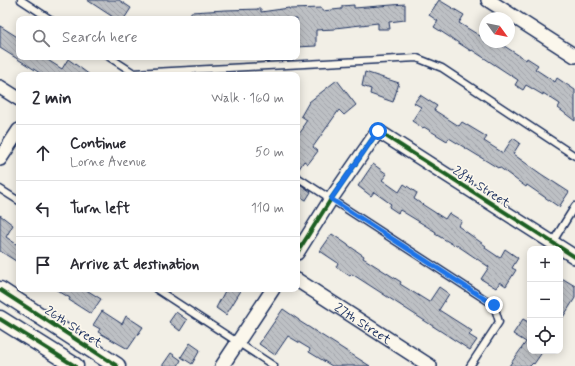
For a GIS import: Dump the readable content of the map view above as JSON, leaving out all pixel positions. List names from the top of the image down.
{
  "streets": {
    "street": ["28th Street", "27th Street", "26th Street"]
  },
  "north": "bottom right",
  "page": {
    "search": "Search here",
    "heading": ["2 min", "Walk · 160 m"],
    "list": [
      ["Continue", "Lorne Avenue", "50 m"],
      ["Turn left", "110 m"],
      "Arrive at destination"
    ],
    "map_buttons": ["+", "−"]
  }
}
